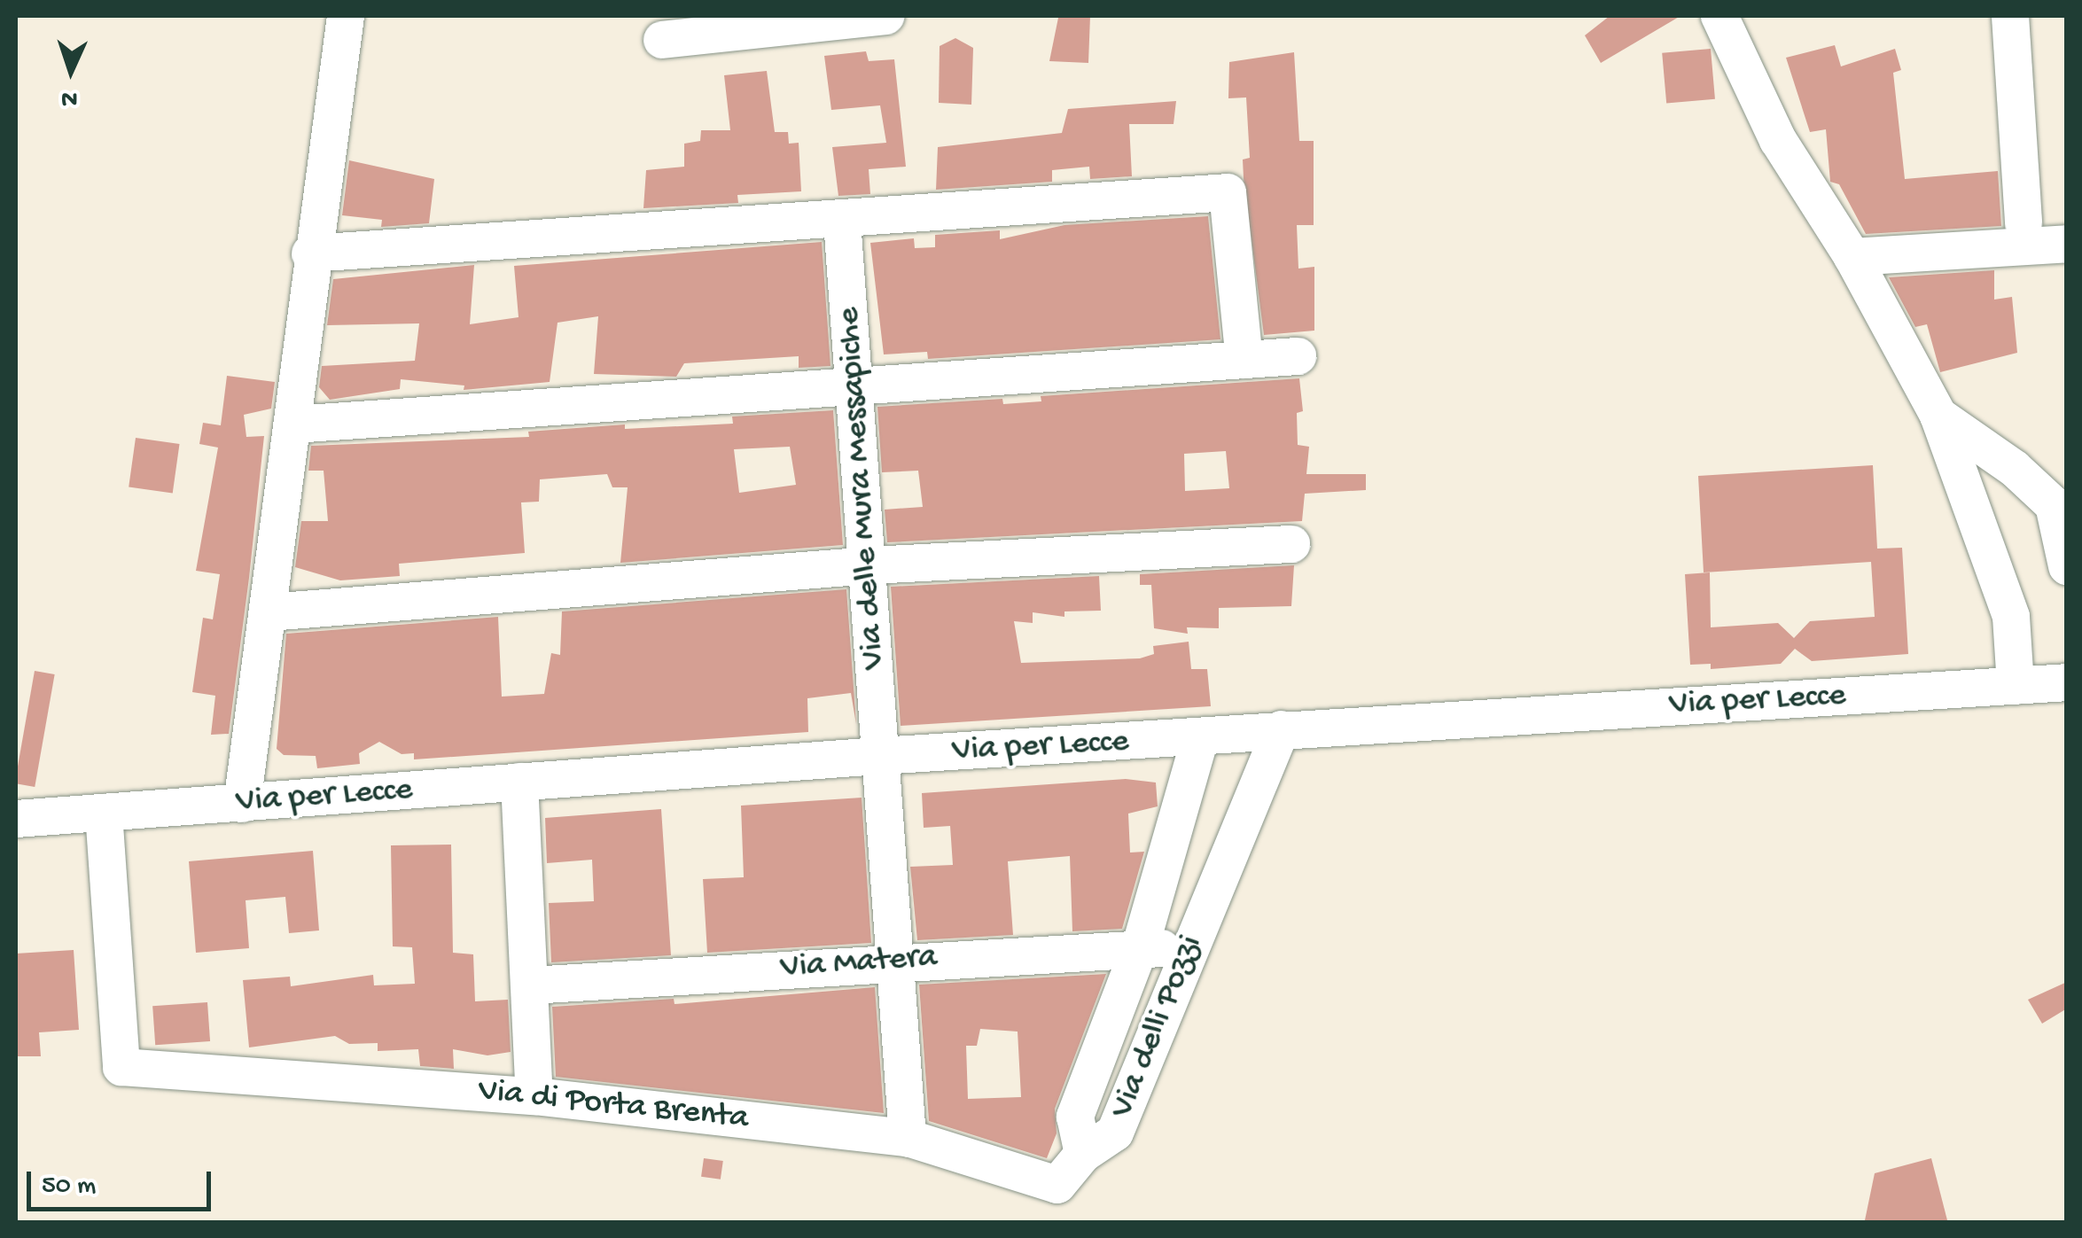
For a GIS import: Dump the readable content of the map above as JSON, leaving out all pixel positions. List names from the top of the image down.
{
  "streets": {
    "street": [
      "Via delle Mura Messapiche",
      "Via per Lecce",
      "Via Matera",
      "Via delli Pozzi",
      "Via di Porta Brenta"
    ]
  },
  "crossings": [
    ["Via delle Mura Messapiche", "Via per Lecce"],
    ["Via delle Mura Messapiche", "Via Matera"],
    ["Via delle Mura Messapiche", "Via di Porta Brenta"],
    ["Via per Lecce", "Via delli Pozzi"],
    ["Via per Lecce", "Via di Porta Brenta"],
    ["Via Matera", "Via delli Pozzi"],
    ["Via delli Pozzi", "Via di Porta Brenta"]
  ],
  "scale_bar": "50 m",
  "north": "bottom"
}
